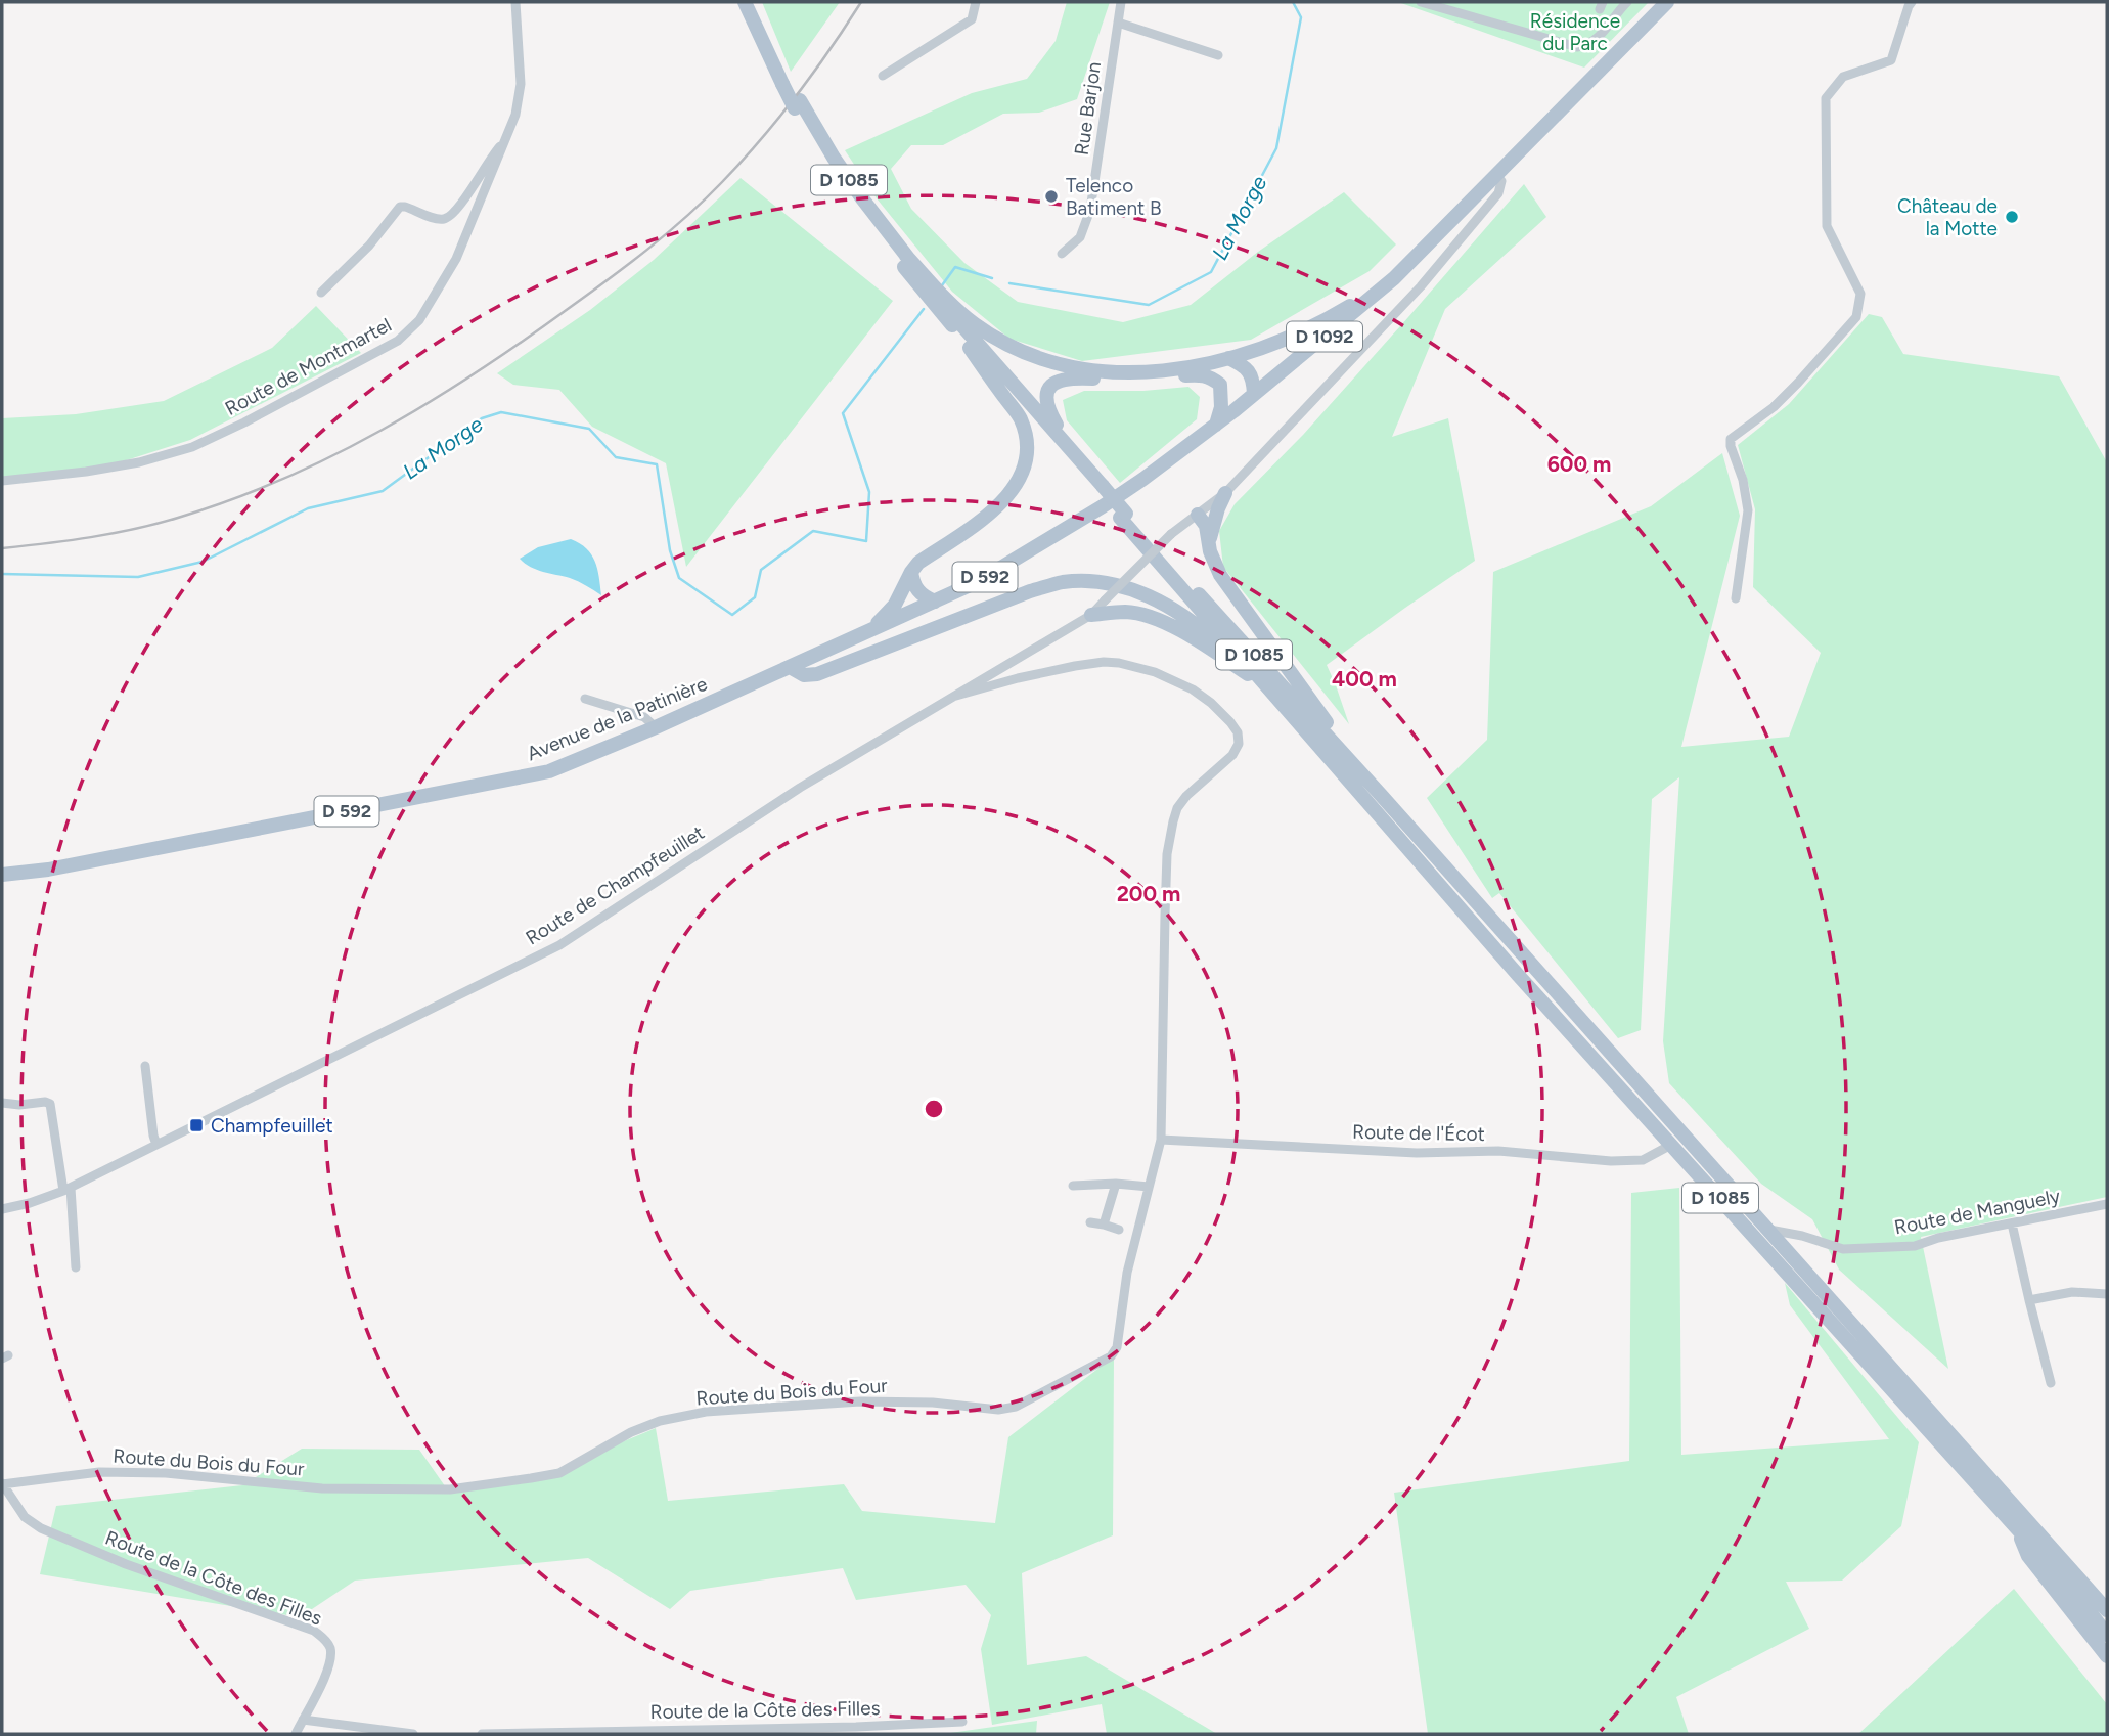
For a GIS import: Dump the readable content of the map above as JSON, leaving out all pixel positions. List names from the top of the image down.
{
  "streets": {
    "main road": [
      "D 1085",
      "D 1092",
      "D 592",
      "Avenue de la Patinière"
    ],
    "street": [
      "Rue Barjon",
      "Route de Montmartel",
      "Route de Champfeuillet",
      "Route de l'Écot",
      "Route de Manguely",
      "Route du Bois du Four",
      "Route de la Côte des Filles"
    ]
  },
  "crossings": [
    ["D 1085", "Route de l'Écot"],
    ["D 1085", "Route de Manguely"],
    ["D 1092", "D 592"],
    ["D 1092", "Route de Champfeuillet"],
    ["D 592", "Avenue de la Patinière"],
    ["Route de Champfeuillet", "Route du Bois du Four"],
    ["Route de l'Écot", "Route du Bois du Four"],
    ["Route du Bois du Four", "Route de la Côte des Filles"]
  ],
  "water": ["La Morge"],
  "parks": ["Résidence du Parc"],
  "places": {
    "other": ["Telenco Batiment B", "Château de la Motte"],
    "transit": ["Champfeuillet"]
  },
  "rings": ["600 m", "400 m", "200 m"]
}
